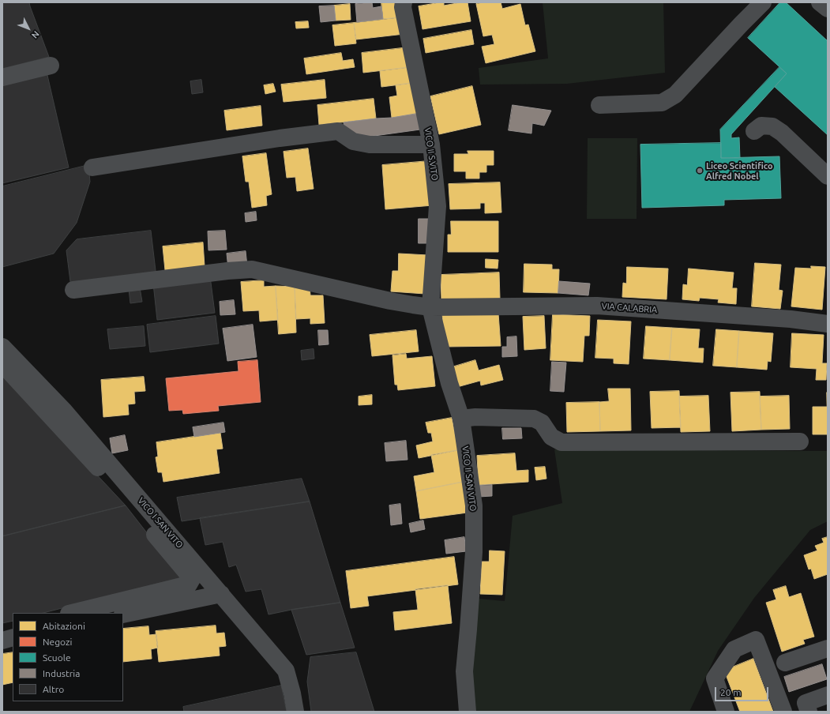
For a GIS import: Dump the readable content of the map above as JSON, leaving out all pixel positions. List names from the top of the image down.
{
  "streets": {
    "street": [
      "VICO II S.VITO",
      "VIA CALABRIA",
      "VICO II SAN VITO",
      "VICO I SAN VITO"
    ]
  },
  "crossings": [
    ["VICO II S.VITO", "VIA CALABRIA"],
    ["VICO II S.VITO", "VICO II SAN VITO"],
    ["VIA CALABRIA", "VICO II SAN VITO"]
  ],
  "places": ["Liceo Scientifico Alfred Nobel"],
  "legend": [
    "Abitazioni",
    "Negozi",
    "Scuole",
    "Industria",
    "Altro"
  ],
  "scale_bar": "20 m",
  "north": "bottom right"
}
